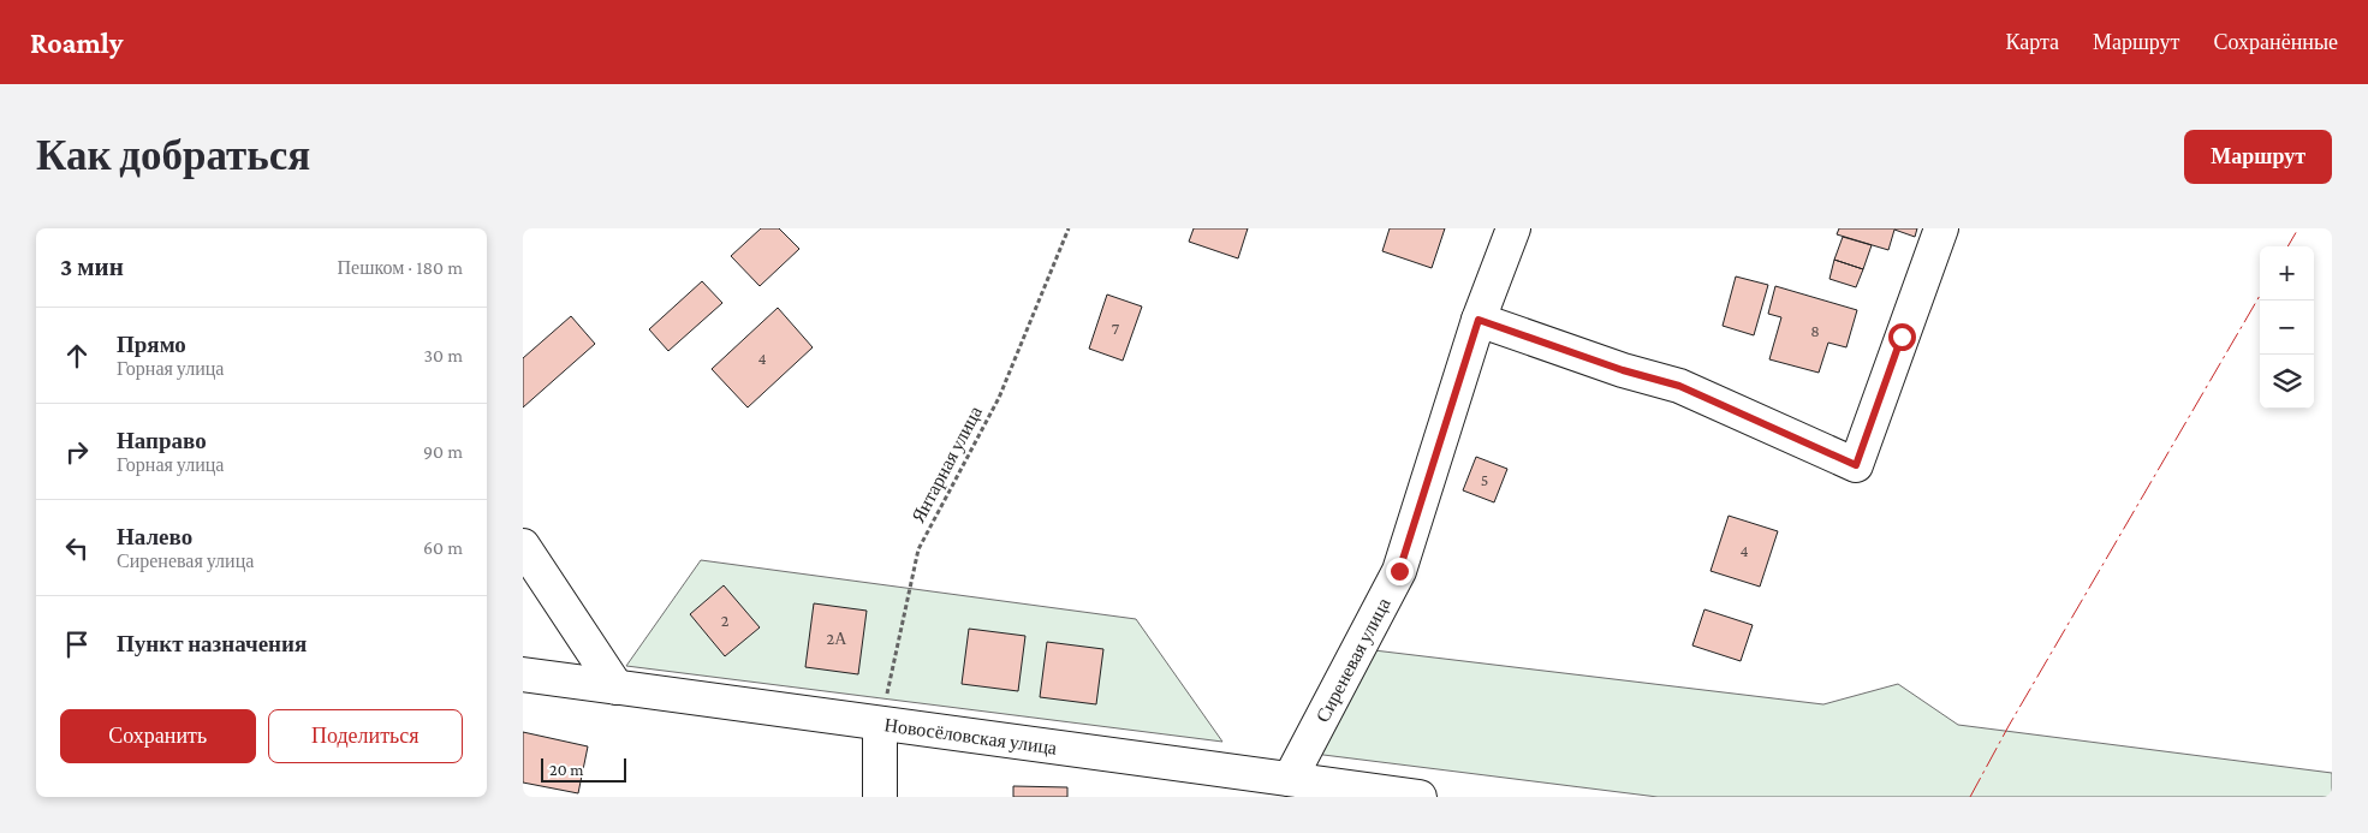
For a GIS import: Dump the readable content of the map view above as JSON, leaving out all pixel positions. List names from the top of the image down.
{
  "streets": {
    "street": ["Сиреневая улица", "Новосёловская улица"],
    "path": ["Янтарная улица"]
  },
  "crossings": [
    ["Янтарная улица", "Новосёловская улица"],
    ["Сиреневая улица", "Новосёловская улица"]
  ],
  "house_numbers": [
    "7",
    "8",
    "4",
    "5",
    "4",
    "2",
    "2А"
  ],
  "scale_bar": "20 m",
  "page": {
    "header": "Roamly",
    "nav": ["Карта", "Маршрут", "Сохранённые"],
    "buttons": [
      "Маршрут",
      ["Сохранить", "Поделиться"]
    ],
    "title": "Как добраться",
    "heading": ["3 мин", "Пешком · 180 m"],
    "map_buttons": ["+", "−"],
    "list": [
      ["Прямо", "Горная улица", "30 m"],
      ["Направо", "Горная улица", "90 m"],
      ["Налево", "Сиреневая улица", "60 m"],
      "Пункт назначения"
    ],
    "scale": "20 m"
  }
}
